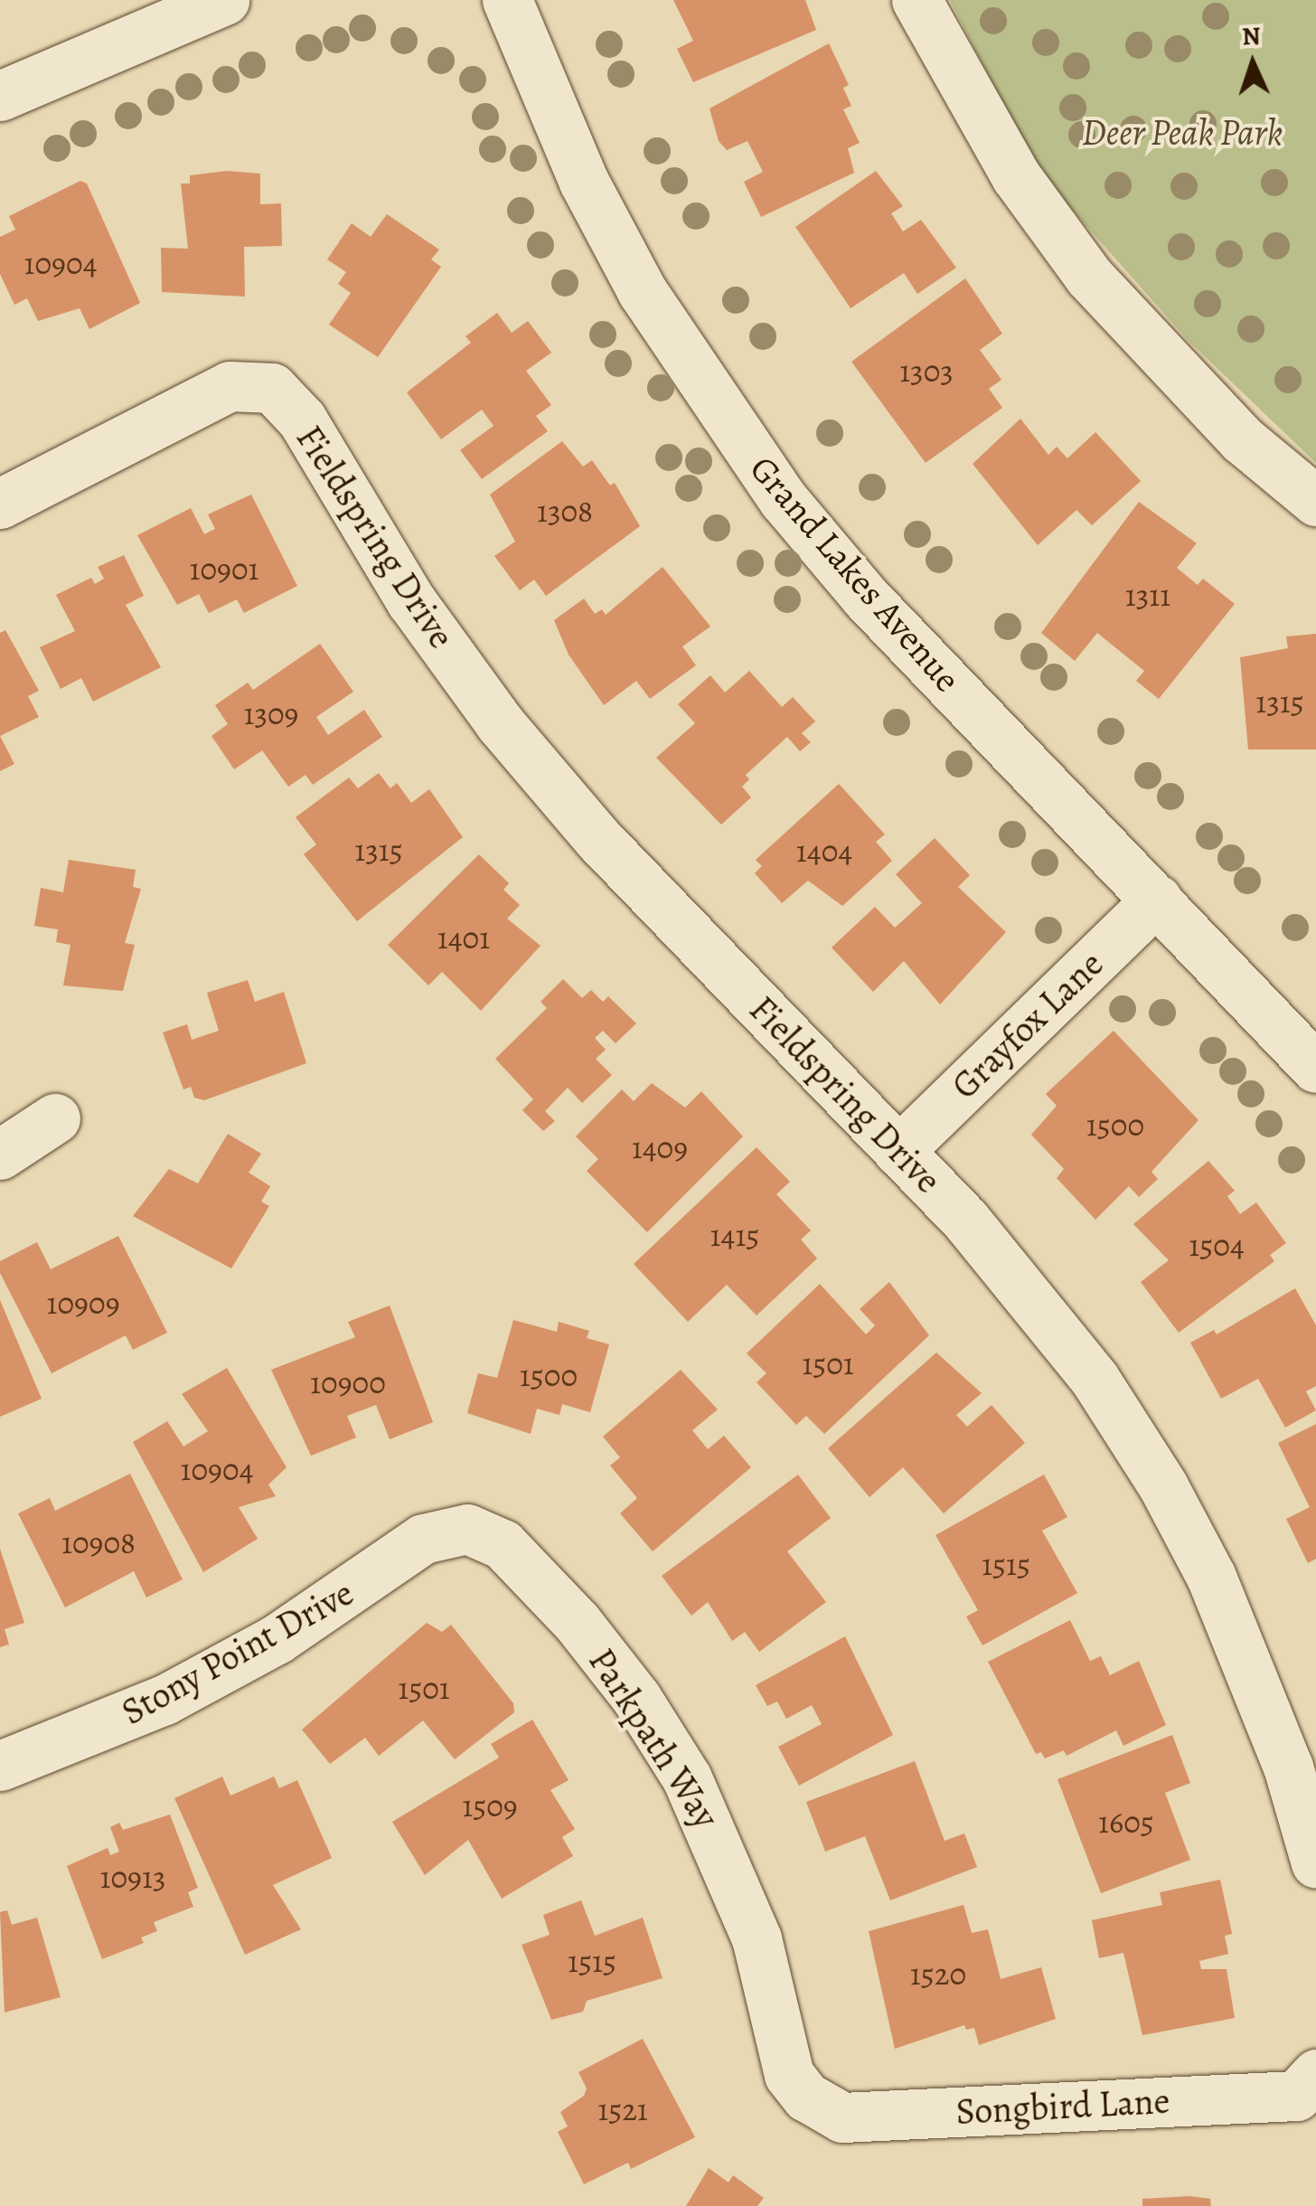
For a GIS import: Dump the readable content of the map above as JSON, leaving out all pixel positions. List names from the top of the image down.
{
  "streets": {
    "street": [
      "Fieldspring Drive",
      "Grand Lakes Avenue",
      "Grayfox Lane",
      "Stony Point Drive",
      "Parkpath Way",
      "Songbird Lane"
    ]
  },
  "crossings": [
    ["Fieldspring Drive", "Grayfox Lane"],
    ["Grand Lakes Avenue", "Grayfox Lane"],
    ["Stony Point Drive", "Parkpath Way"],
    ["Parkpath Way", "Songbird Lane"]
  ],
  "parks": ["Deer Peak Park"],
  "house_numbers": [
    "10904",
    "1303",
    "1308",
    "10901",
    "1311",
    "1315",
    "1309",
    "1315",
    "1404",
    "1401",
    "1500",
    "1409",
    "1415",
    "1504",
    "10909",
    "1501",
    "1500",
    "10900",
    "10904",
    "10908",
    "1515",
    "1501",
    "1509",
    "1605",
    "10913",
    "1515",
    "1520",
    "1521"
  ],
  "north": "top"
}
